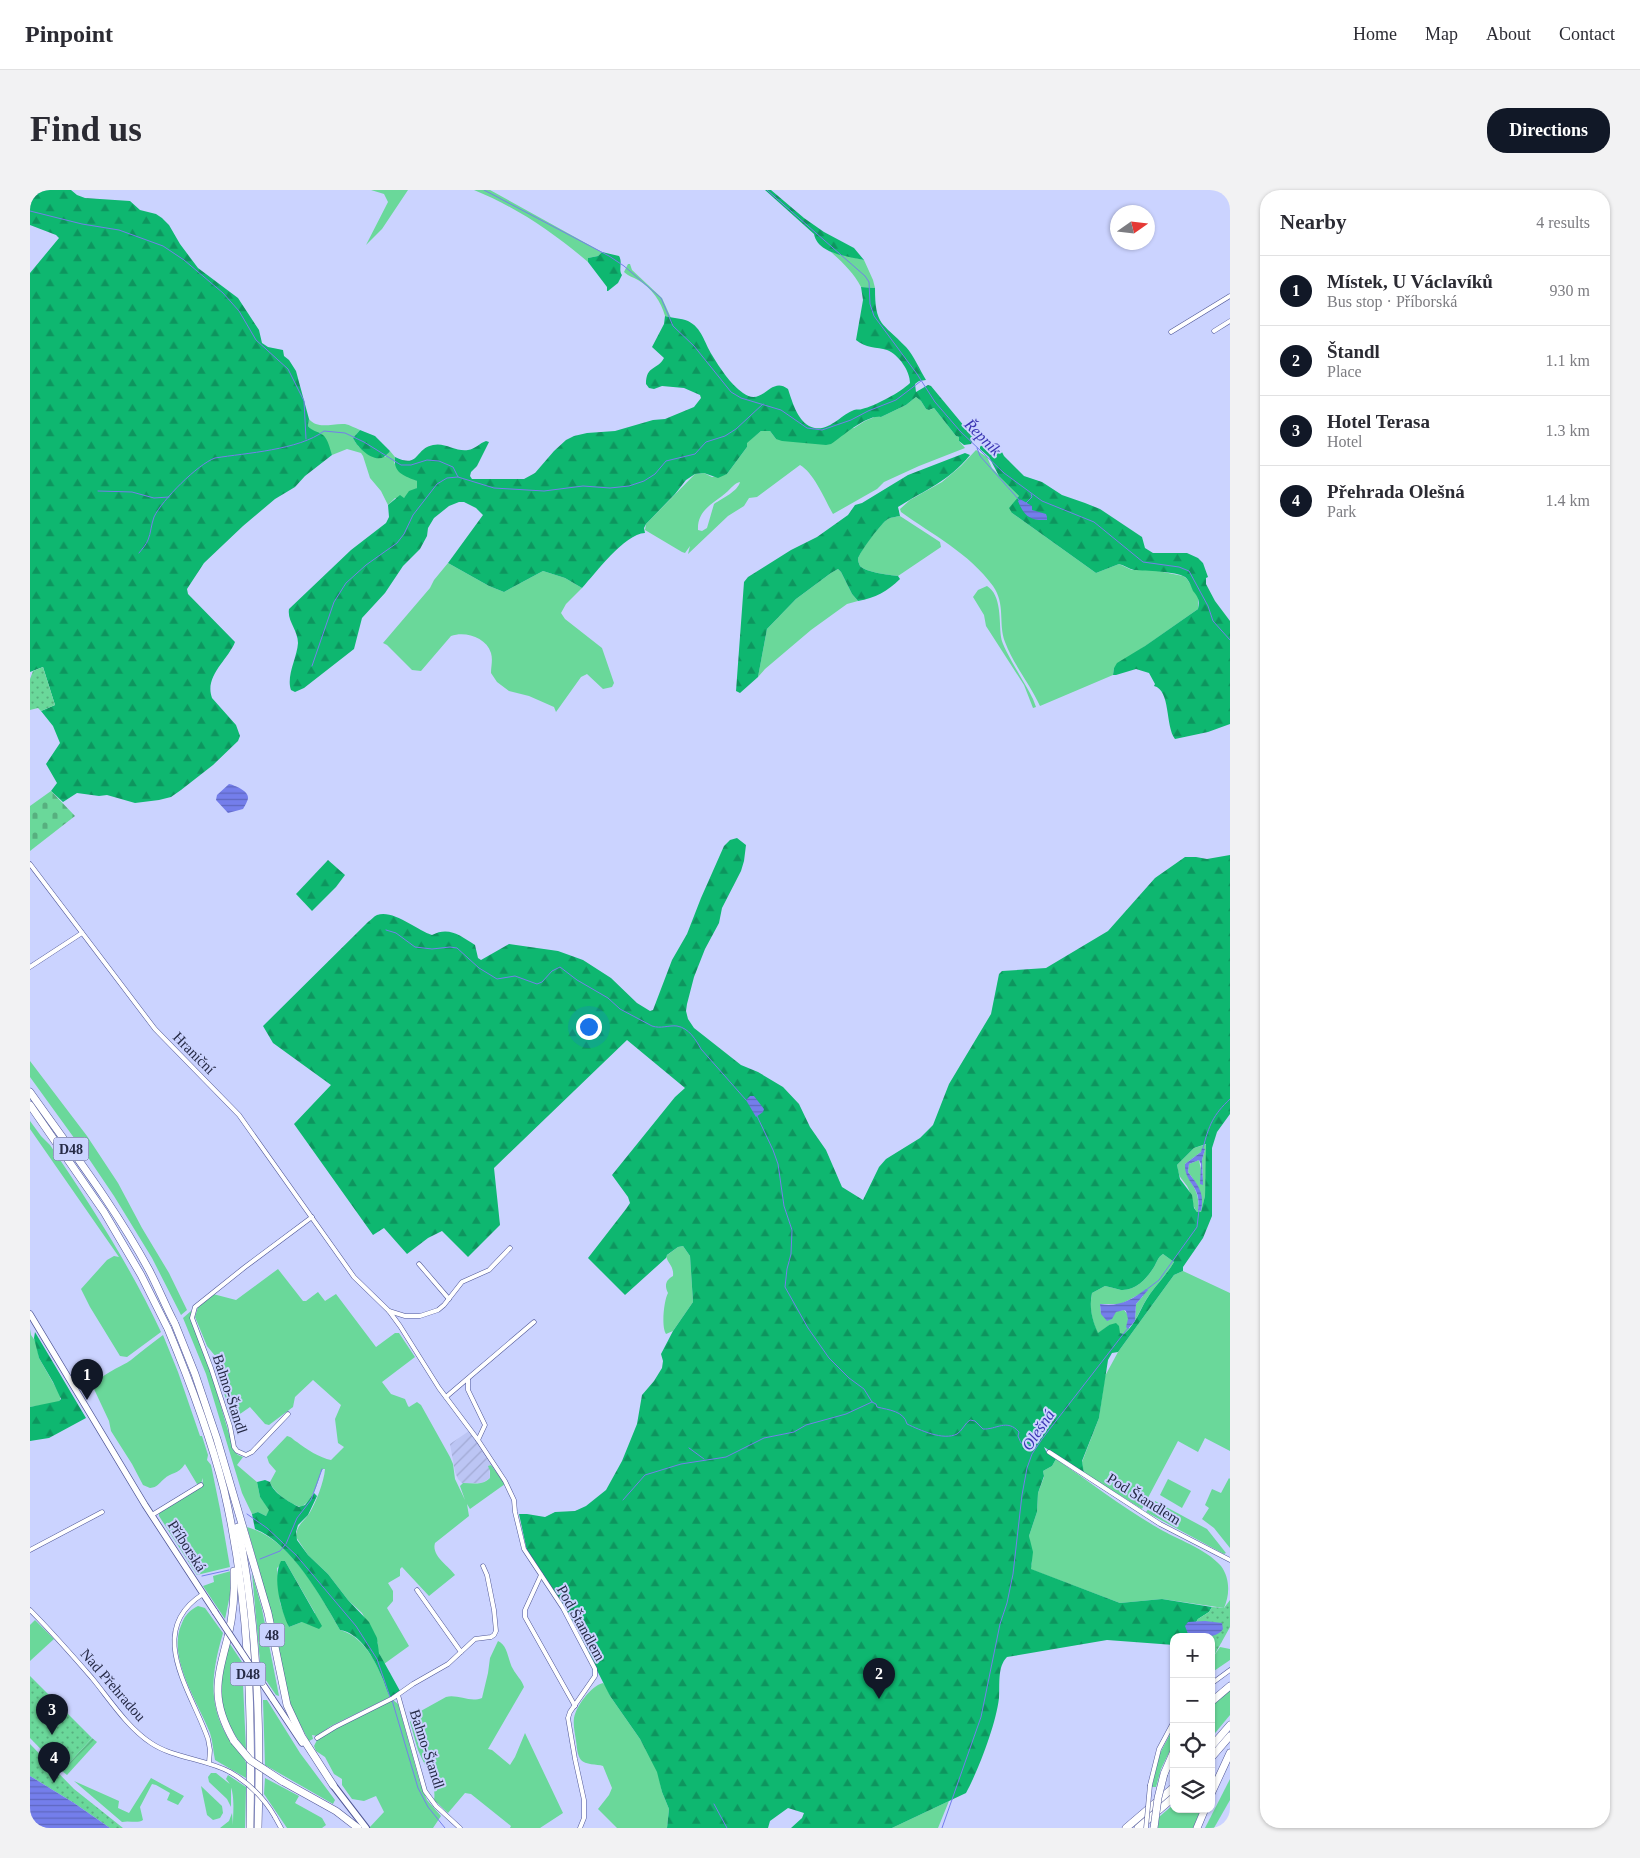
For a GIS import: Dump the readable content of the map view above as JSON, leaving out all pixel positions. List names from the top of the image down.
{
  "streets": {
    "highway": ["D48", "48"],
    "main road": ["Příborská"],
    "street": [
      "Hraniční",
      "Bahno-Štandl",
      "Pod Štandlem",
      "Nad Přehradou"
    ]
  },
  "crossings": [
    ["Hraniční", "Bahno-Štandl"],
    ["Hraniční", "Pod Štandlem"],
    ["D48", "48"],
    ["Příborská", "48"]
  ],
  "water": ["Řepník", "Olešná"],
  "north": "right",
  "page": {
    "header": "Pinpoint",
    "nav": [
      "Home",
      "Map",
      "About",
      "Contact"
    ],
    "buttons": "Directions",
    "title": "Find us",
    "heading": ["Nearby", "4 results"],
    "list": [
      {
        "mark": "1",
        "name": "Místek, U Václavíků",
        "note": "Bus stop · Příborská",
        "value": "930 m"
      },
      {
        "mark": "2",
        "name": "Štandl",
        "note": "Place",
        "value": "1.1 km"
      },
      {
        "mark": "3",
        "name": "Hotel Terasa",
        "note": "Hotel",
        "value": "1.3 km"
      },
      {
        "mark": "4",
        "name": "Přehrada Olešná",
        "note": "Park",
        "value": "1.4 km"
      }
    ],
    "pins": [
      "1",
      "2",
      "3",
      "4"
    ],
    "map_buttons": ["+", "−"]
  }
}
